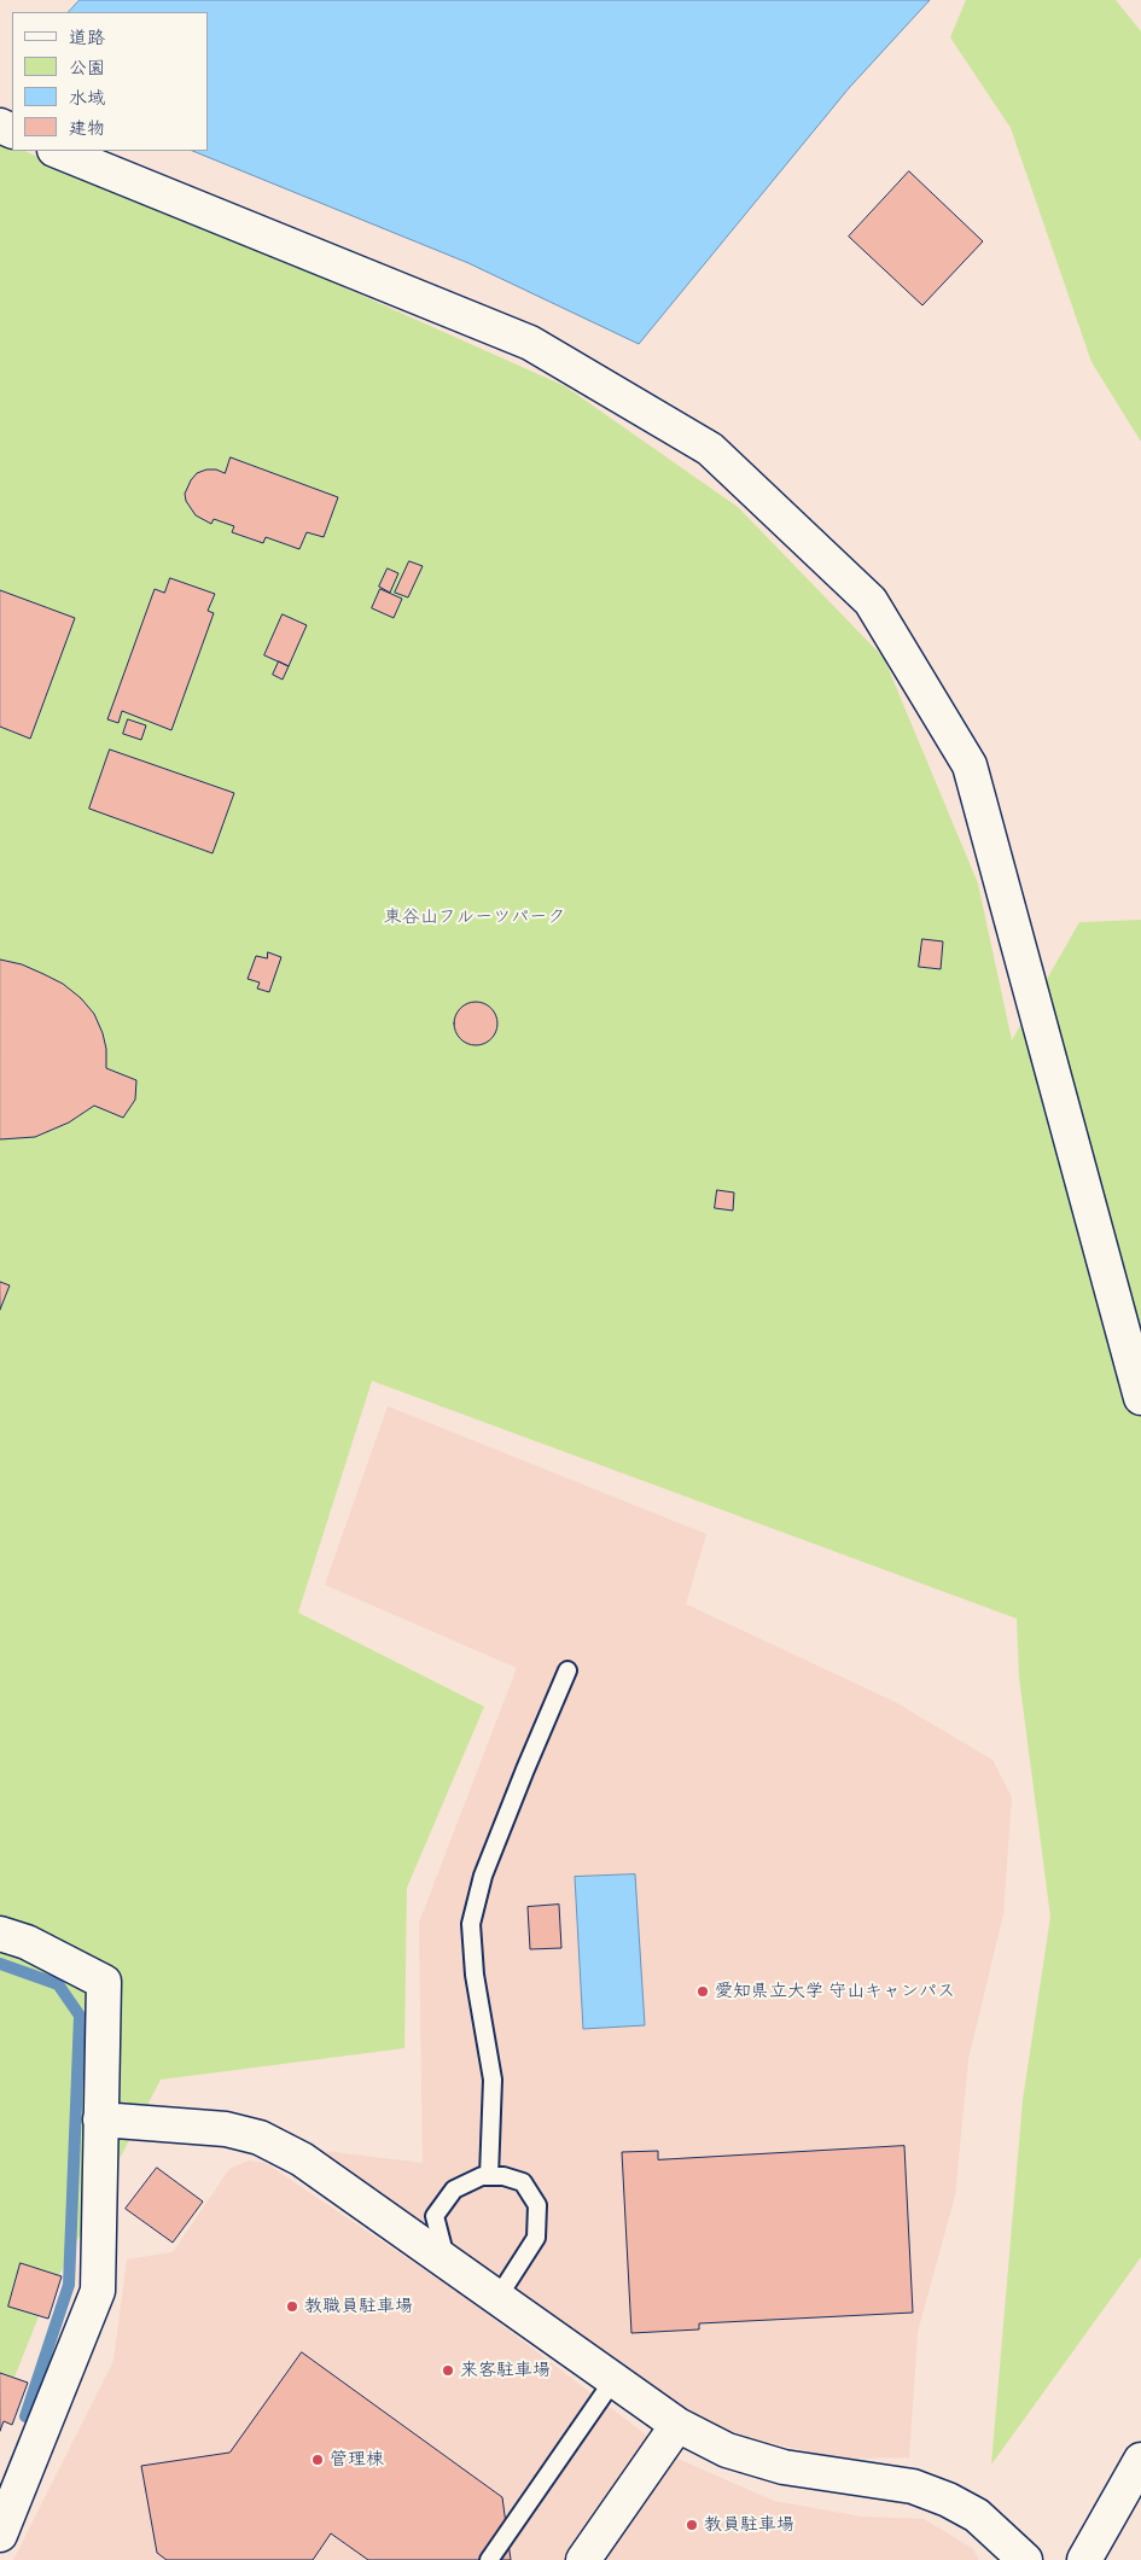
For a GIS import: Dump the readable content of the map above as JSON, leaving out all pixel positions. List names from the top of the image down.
{
  "parks": ["東谷山フルーツパーク"],
  "places": [
    "愛知県立大学 守山キャンパス",
    "教職員駐車場",
    "来客駐車場",
    "管理棟",
    "教員駐車場"
  ],
  "legend": [
    "道路",
    "公園",
    "水域",
    "建物"
  ]
}
